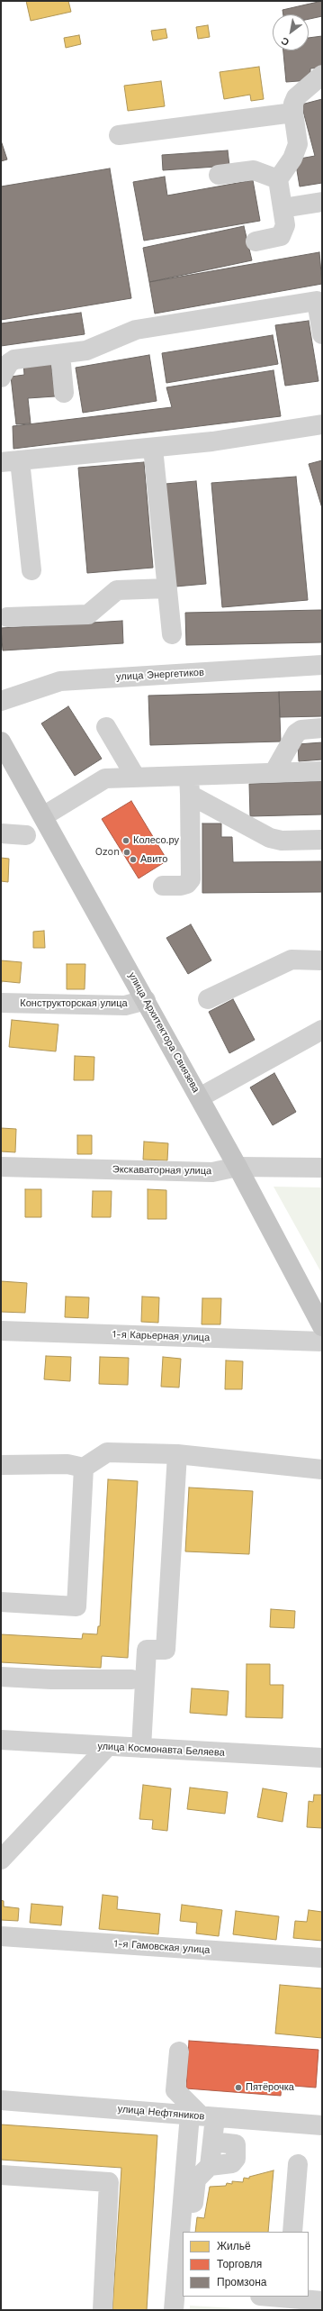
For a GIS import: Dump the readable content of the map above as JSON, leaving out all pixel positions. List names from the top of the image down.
{
  "streets": {
    "main road": ["улица Архитектора Свиязева"],
    "street": [
      "улица Энергетиков",
      "Конструкторская улица",
      "Экскаваторная улица",
      "1-я Карьерная улица",
      "улица Космонавта Беляева",
      "1-я Гамовская улица",
      "улица Нефтяников"
    ]
  },
  "crossings": [
    ["Конструкторская улица", "улица Архитектора Свиязева"],
    ["улица Архитектора Свиязева", "Экскаваторная улица"]
  ],
  "places": [
    "Колесо.ру",
    "Ozon",
    "Авито",
    "Пятёрочка"
  ],
  "legend": ["Жильё", "Торговля", "Промзона"],
  "north": "bottom left"
}
